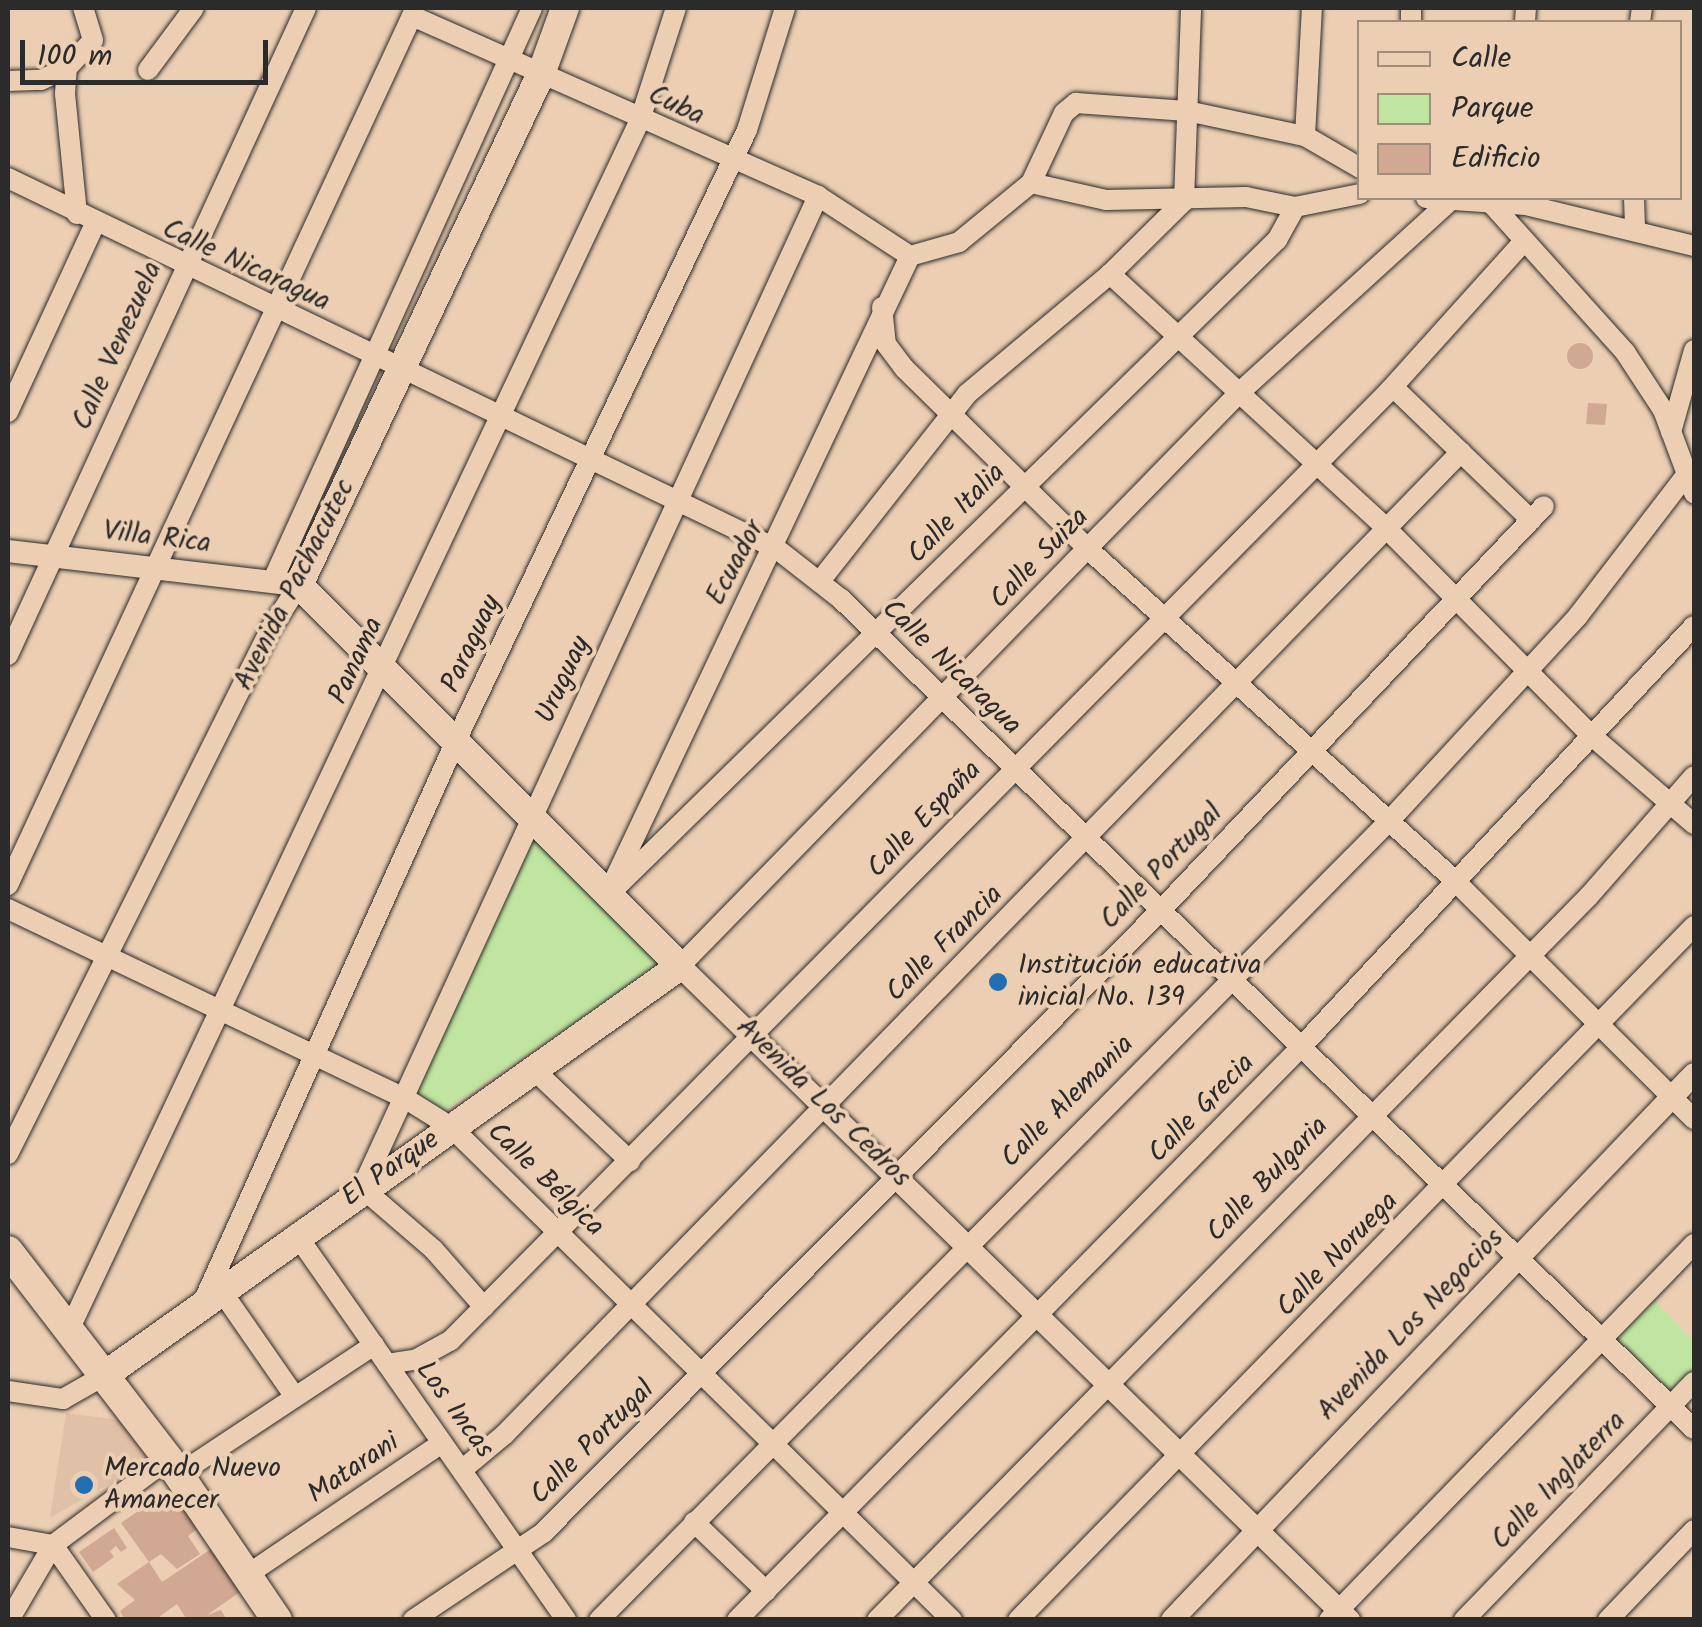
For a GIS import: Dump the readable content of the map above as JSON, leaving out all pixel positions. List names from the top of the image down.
{
  "streets": {
    "main road": ["Avenida Pachacutec", "Avenida Los Cedros", "El Parque"],
    "street": [
      "Cuba",
      "Calle Nicaragua",
      "Calle Venezuela",
      "Calle Italia",
      "Villa Rica",
      "Calle Suiza",
      "Ecuador",
      "Paraguay",
      "Panama",
      "Uruguay",
      "Calle España",
      "Calle Portugal",
      "Calle Francia",
      "Calle Alemania",
      "Calle Grecia",
      "Calle Bélgica",
      "Calle Bulgaria",
      "Calle Noruega",
      "Avenida Los Negocios",
      "Los Incas",
      "Matarani",
      "Calle Inglaterra"
    ]
  },
  "crossings": [
    ["Cuba", "Calle Nicaragua"],
    ["Cuba", "Ecuador"],
    ["Cuba", "Avenida Pachacutec"],
    ["Cuba", "Paraguay"],
    ["Cuba", "Panama"],
    ["Cuba", "Uruguay"],
    ["Calle Nicaragua", "Calle Venezuela"],
    ["Calle Nicaragua", "Calle Italia"],
    ["Calle Nicaragua", "Calle Suiza"],
    ["Calle Nicaragua", "Ecuador"],
    ["Calle Nicaragua", "Avenida Pachacutec"],
    ["Calle Nicaragua", "Paraguay"],
    ["Calle Nicaragua", "Panama"],
    ["Calle Nicaragua", "Uruguay"],
    ["Calle Nicaragua", "Calle España"],
    ["Calle Nicaragua", "Calle Portugal"],
    ["Calle Nicaragua", "Calle Francia"],
    ["Calle Nicaragua", "Calle Alemania"],
    ["Calle Nicaragua", "Calle Grecia"],
    ["Calle Nicaragua", "Calle Bulgaria"],
    ["Calle Nicaragua", "Calle Noruega"],
    ["Calle Nicaragua", "Avenida Los Negocios"],
    ["Calle Nicaragua", "Calle Inglaterra"],
    ["Calle Venezuela", "Villa Rica"],
    ["Calle Italia", "Ecuador"],
    ["Calle Italia", "Avenida Los Cedros"],
    ["Villa Rica", "Avenida Pachacutec"],
    ["Villa Rica", "Avenida Los Cedros"],
    ["Calle Suiza", "Avenida Los Cedros"],
    ["Calle Suiza", "El Parque"],
    ["Ecuador", "Avenida Los Cedros"],
    ["Avenida Pachacutec", "Avenida Los Cedros"],
    ["Avenida Pachacutec", "Calle Bélgica"],
    ["Paraguay", "Avenida Los Cedros"],
    ["Paraguay", "El Parque"],
    ["Paraguay", "Calle Bélgica"],
    ["Panama", "Avenida Los Cedros"],
    ["Panama", "Calle Bélgica"],
    ["Uruguay", "Avenida Los Cedros"],
    ["Uruguay", "El Parque"],
    ["Uruguay", "Calle Bélgica"],
    ["Calle España", "Avenida Los Cedros"],
    ["Calle España", "Calle Bélgica"],
    ["Calle España", "Los Incas"],
    ["Calle Portugal", "Calle Francia"],
    ["Calle Portugal", "Avenida Los Cedros"],
    ["Calle Portugal", "Calle Bélgica"],
    ["Calle Portugal", "Los Incas"],
    ["Calle Francia", "Avenida Los Cedros"],
    ["Calle Francia", "Calle Bélgica"],
    ["Calle Francia", "Los Incas"],
    ["Calle Alemania", "Avenida Los Cedros"],
    ["Calle Alemania", "Calle Bélgica"],
    ["Avenida Los Cedros", "Calle Grecia"],
    ["Avenida Los Cedros", "El Parque"],
    ["Avenida Los Cedros", "Calle Bulgaria"],
    ["Avenida Los Cedros", "Calle Noruega"],
    ["Avenida Los Cedros", "Avenida Los Negocios"],
    ["Calle Grecia", "Calle Bélgica"],
    ["El Parque", "Calle Bélgica"],
    ["El Parque", "Los Incas"],
    ["Calle Bélgica", "Calle Bulgaria"],
    ["Los Incas", "Matarani"]
  ],
  "places": ["Institución educativa inicial No. 139", "Mercado Nuevo Amanecer"],
  "legend": ["Calle", "Parque", "Edificio"],
  "scale_bar": "100 m"
}
